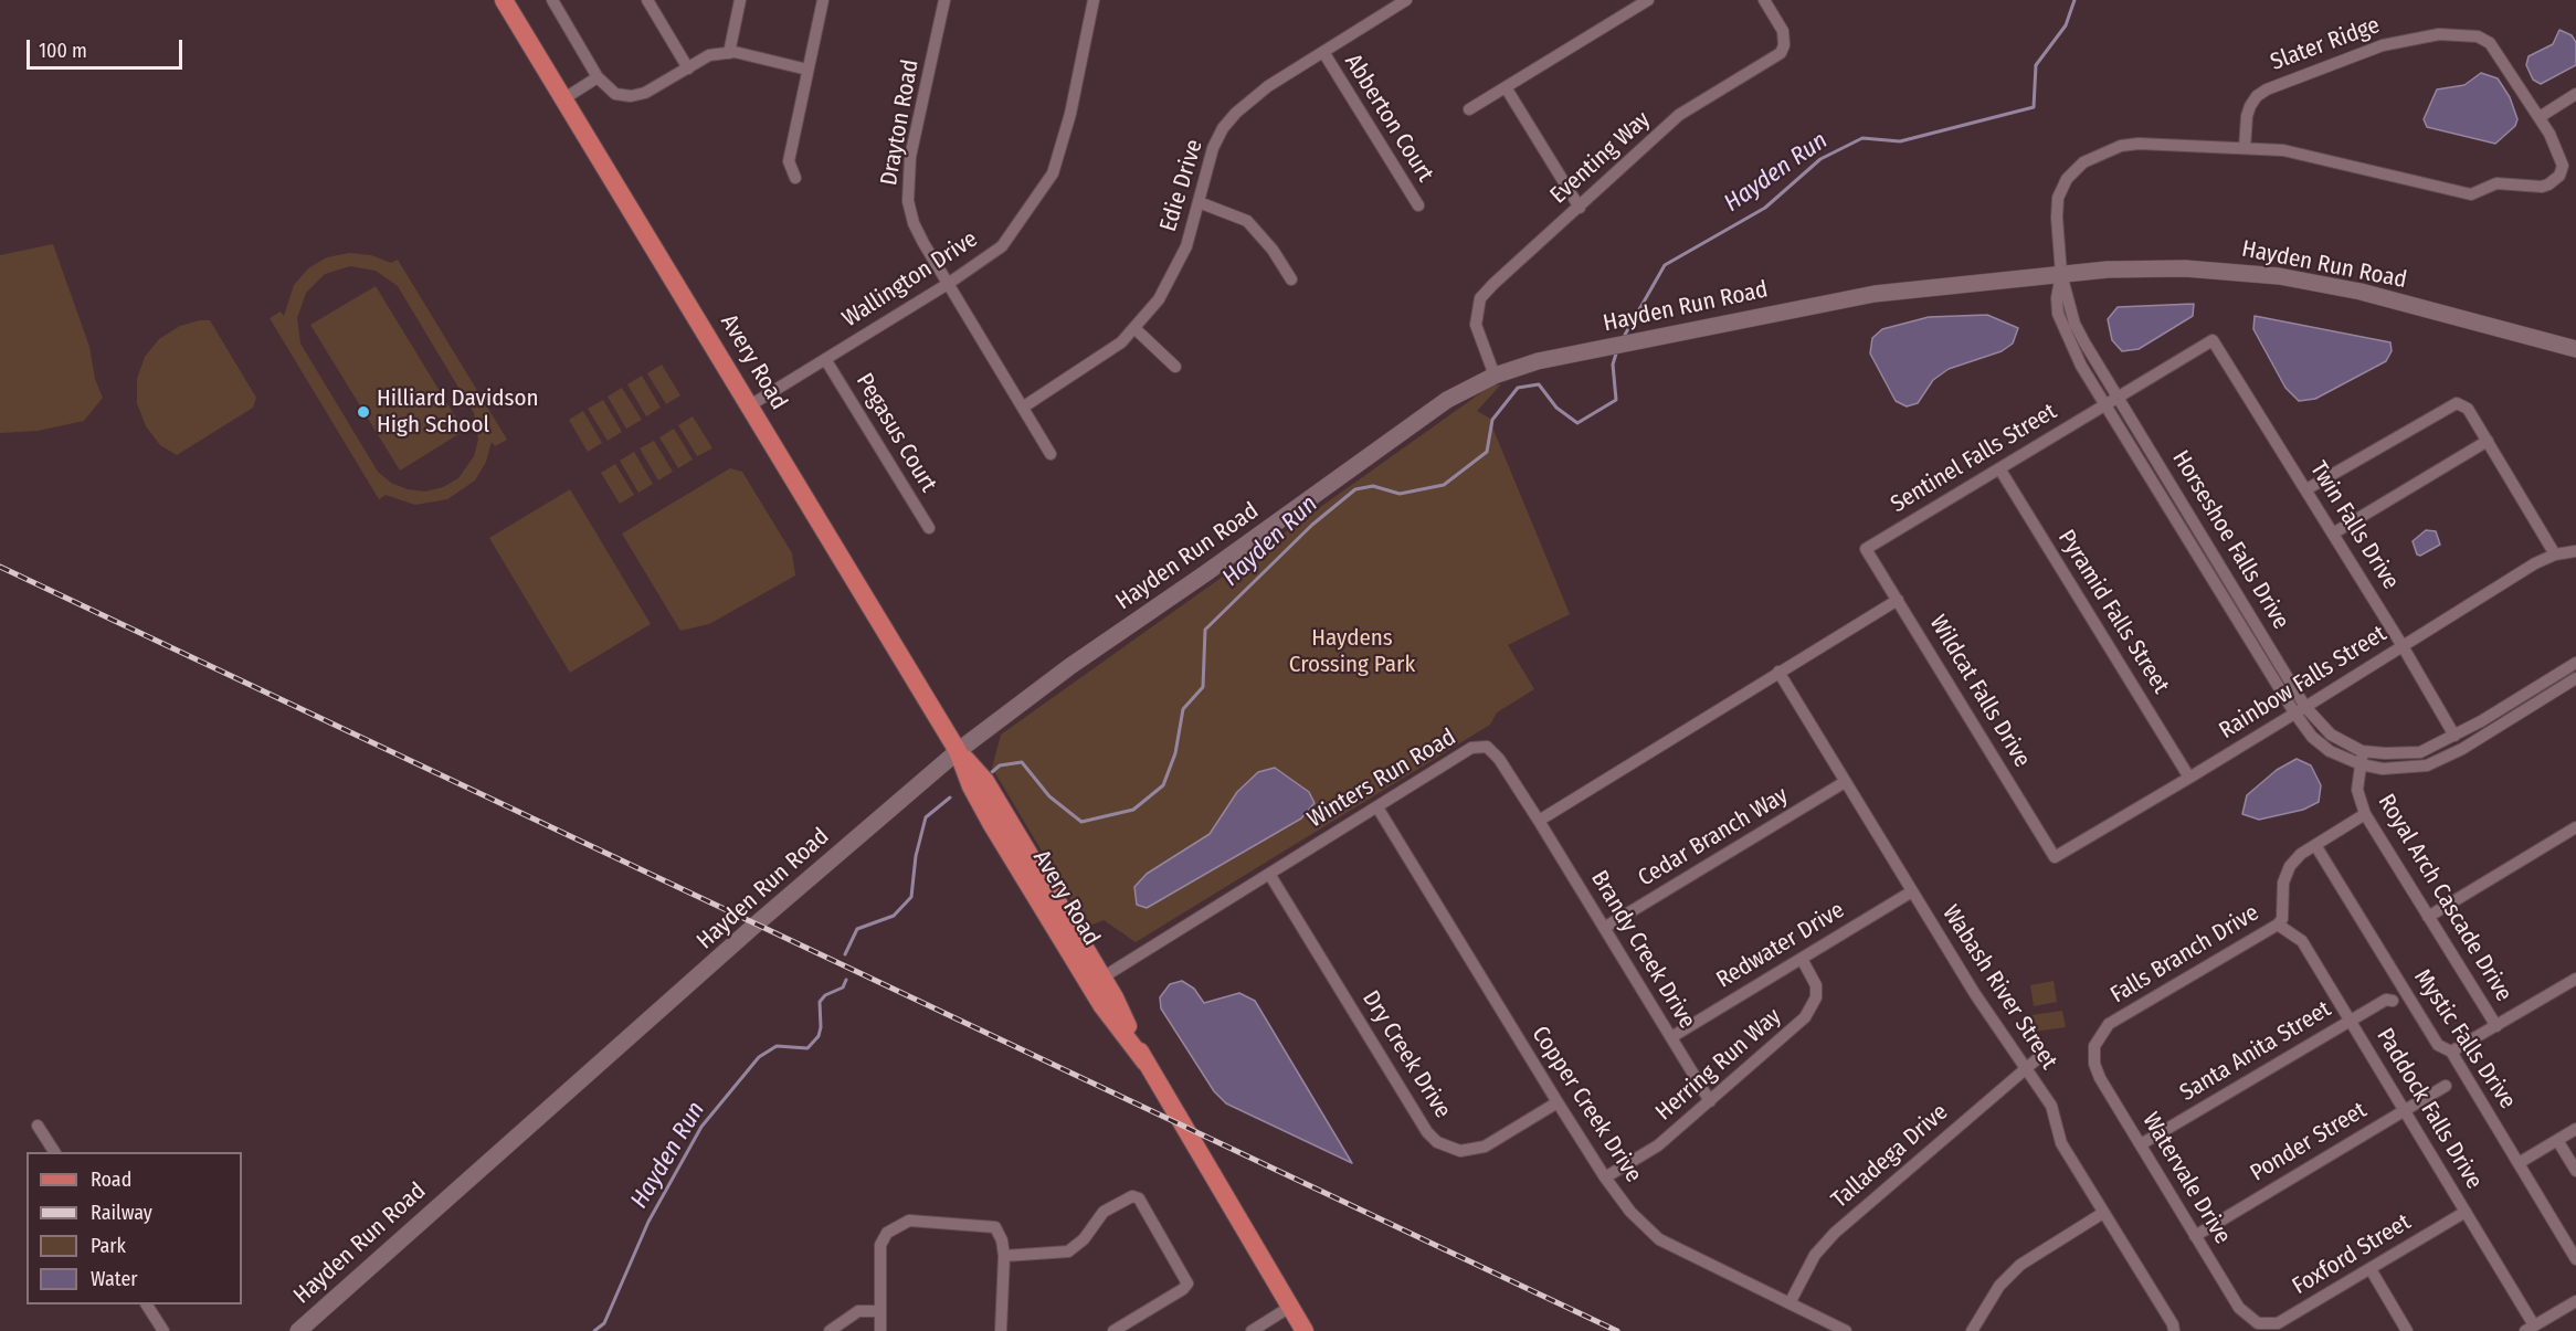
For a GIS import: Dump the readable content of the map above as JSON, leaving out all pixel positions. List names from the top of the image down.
{
  "streets": {
    "main road": ["Hayden Run Road", "Avery Road"],
    "street": [
      "Slater Ridge",
      "Abberton Court",
      "Drayton Road",
      "Eventing Way",
      "Edie Drive",
      "Wallington Drive",
      "Pegasus Court",
      "Sentinel Falls Street",
      "Twin Falls Drive",
      "Horseshoe Falls Drive",
      "Pyramid Falls Street",
      "Rainbow Falls Street",
      "Wildcat Falls Drive",
      "Winters Run Road",
      "Cedar Branch Way",
      "Royal Arch Cascade Drive",
      "Redwater Drive",
      "Brandy Creek Drive",
      "Falls Branch Drive",
      "Wabash River Street",
      "Mystic Falls Drive",
      "Santa Anita Street",
      "Dry Creek Drive",
      "Herring Run Way",
      "Copper Creek Drive",
      "Paddock Falls Drive",
      "Ponder Street",
      "Talladega Drive",
      "Watervale Drive",
      "Foxford Street"
    ]
  },
  "crossings": [
    ["Slater Ridge", "Hayden Run Road"],
    ["Slater Ridge", "Horseshoe Falls Drive"],
    ["Abberton Court", "Edie Drive"],
    ["Drayton Road", "Edie Drive"],
    ["Drayton Road", "Wallington Drive"],
    ["Eventing Way", "Hayden Run Road"],
    ["Hayden Run Road", "Avery Road"],
    ["Hayden Run Road", "Horseshoe Falls Drive"],
    ["Wallington Drive", "Avery Road"],
    ["Wallington Drive", "Pegasus Court"],
    ["Avery Road", "Winters Run Road"],
    ["Sentinel Falls Street", "Twin Falls Drive"],
    ["Sentinel Falls Street", "Horseshoe Falls Drive"],
    ["Sentinel Falls Street", "Pyramid Falls Street"],
    ["Sentinel Falls Street", "Wildcat Falls Drive"],
    ["Twin Falls Drive", "Rainbow Falls Street"],
    ["Horseshoe Falls Drive", "Rainbow Falls Street"],
    ["Horseshoe Falls Drive", "Royal Arch Cascade Drive"],
    ["Pyramid Falls Street", "Rainbow Falls Street"],
    ["Rainbow Falls Street", "Wildcat Falls Drive"],
    ["Winters Run Road", "Brandy Creek Drive"],
    ["Winters Run Road", "Dry Creek Drive"],
    ["Winters Run Road", "Copper Creek Drive"],
    ["Cedar Branch Way", "Brandy Creek Drive"],
    ["Cedar Branch Way", "Wabash River Street"],
    ["Royal Arch Cascade Drive", "Falls Branch Drive"],
    ["Redwater Drive", "Brandy Creek Drive"],
    ["Redwater Drive", "Wabash River Street"],
    ["Redwater Drive", "Herring Run Way"],
    ["Brandy Creek Drive", "Herring Run Way"],
    ["Falls Branch Drive", "Mystic Falls Drive"],
    ["Falls Branch Drive", "Paddock Falls Drive"],
    ["Falls Branch Drive", "Watervale Drive"],
    ["Wabash River Street", "Talladega Drive"],
    ["Santa Anita Street", "Paddock Falls Drive"],
    ["Santa Anita Street", "Watervale Drive"],
    ["Dry Creek Drive", "Copper Creek Drive"],
    ["Herring Run Way", "Copper Creek Drive"],
    ["Copper Creek Drive", "Talladega Drive"],
    ["Paddock Falls Drive", "Ponder Street"],
    ["Paddock Falls Drive", "Foxford Street"],
    ["Ponder Street", "Watervale Drive"],
    ["Watervale Drive", "Foxford Street"]
  ],
  "water": ["Hayden Run"],
  "parks": ["Haydens Crossing Park"],
  "places": ["Hilliard Davidson High School"],
  "legend": [
    "Road",
    "Railway",
    "Park",
    "Water"
  ],
  "scale_bar": "100 m"
}
